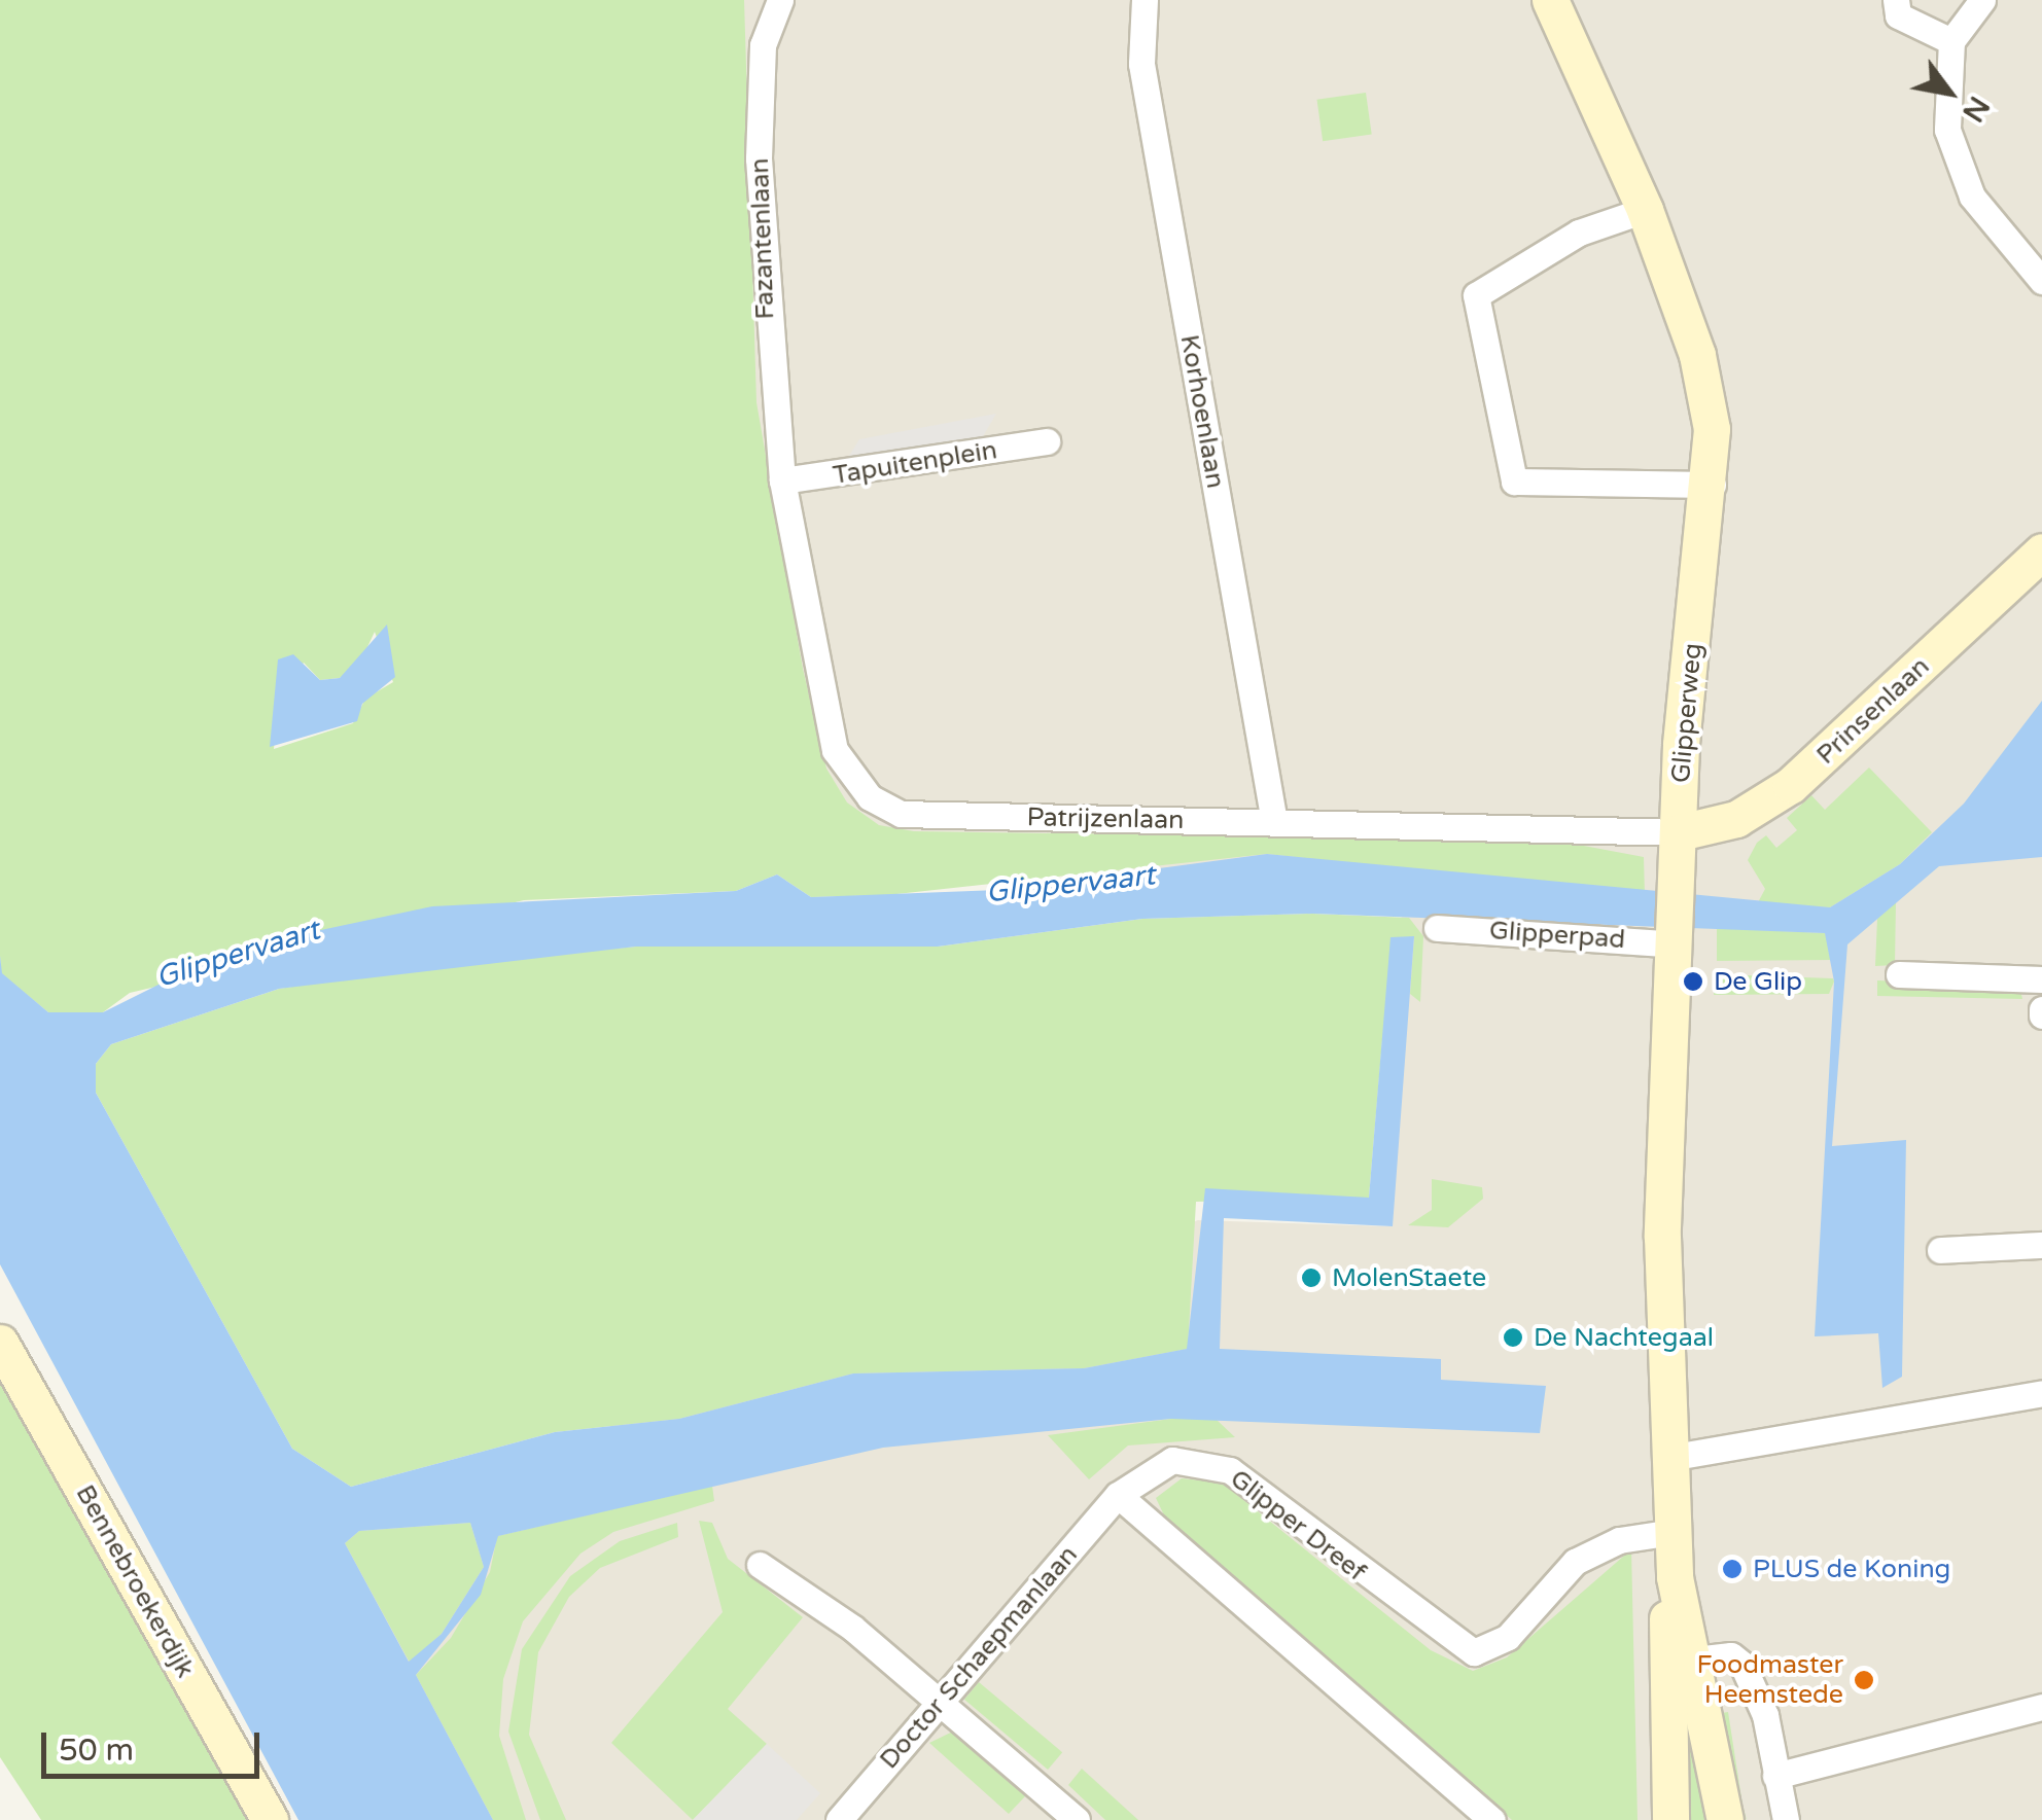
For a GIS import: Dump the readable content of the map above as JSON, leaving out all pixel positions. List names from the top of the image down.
{
  "streets": {
    "street": [
      "Fazantenlaan",
      "Korhoenlaan",
      "Tapuitenplein",
      "Prinsenlaan",
      "Glipperweg",
      "Patrijzenlaan",
      "Glipperpad",
      "Glipper Dreef",
      "Bennebroekerdijk",
      "Doctor Schaepmanlaan"
    ]
  },
  "crossings": [
    ["Fazantenlaan", "Tapuitenplein"],
    ["Fazantenlaan", "Patrijzenlaan"],
    ["Korhoenlaan", "Patrijzenlaan"],
    ["Tapuitenplein", "Patrijzenlaan"],
    ["Prinsenlaan", "Glipperweg"],
    ["Prinsenlaan", "Patrijzenlaan"],
    ["Glipperweg", "Patrijzenlaan"],
    ["Glipperweg", "Glipperpad"],
    ["Glipper Dreef", "Doctor Schaepmanlaan"]
  ],
  "water": ["Glippervaart"],
  "places": [
    "De Glip",
    "MolenStaete",
    "De Nachtegaal",
    "PLUS de Koning",
    "Foodmaster Heemstede"
  ],
  "scale_bar": "50 m",
  "north": "bottom right"
}
